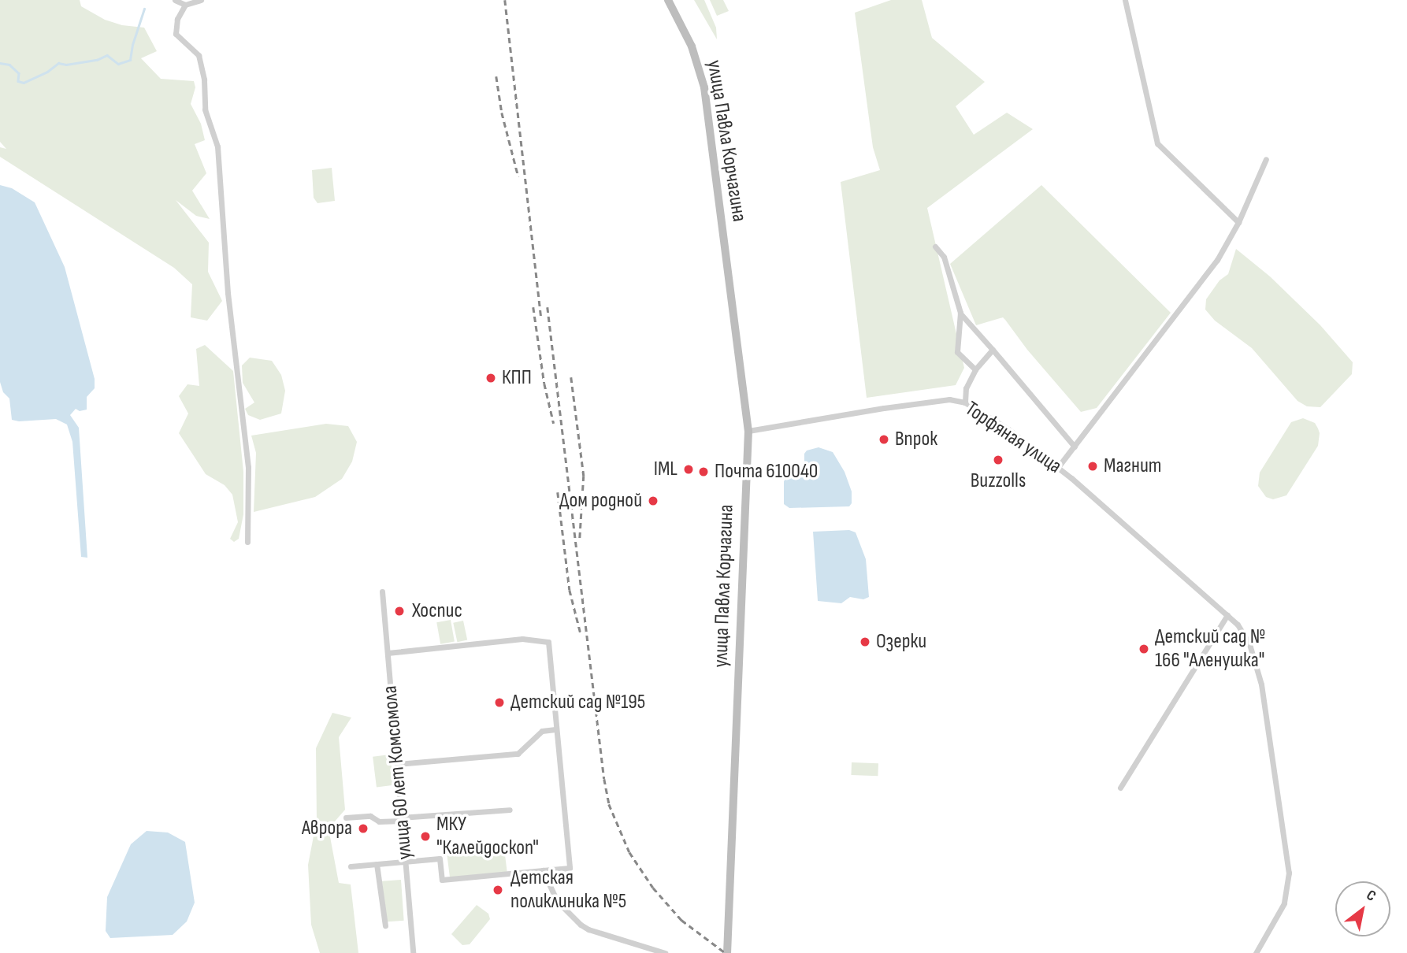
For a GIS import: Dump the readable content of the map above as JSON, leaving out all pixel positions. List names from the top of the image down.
{
  "streets": {
    "main road": ["улица Павла Корчагина"],
    "street": ["Торфяная улица", "улица 60 лет Комсомола"]
  },
  "crossings": [
    ["улица Павла Корчагина", "Торфяная улица"]
  ],
  "places": [
    "КПП",
    "Впрок",
    "Buzzolls",
    "Магнит",
    "IML",
    "Почта 610040",
    "Дом родной",
    "Хоспис",
    "Озерки",
    "Детский сад № 166 \"Аленушка\"",
    "Детский сад №195",
    "Аврора",
    "МКУ \"Калейдоскоп\"",
    "Детская поликлиника №5"
  ],
  "north": "top right"
}
